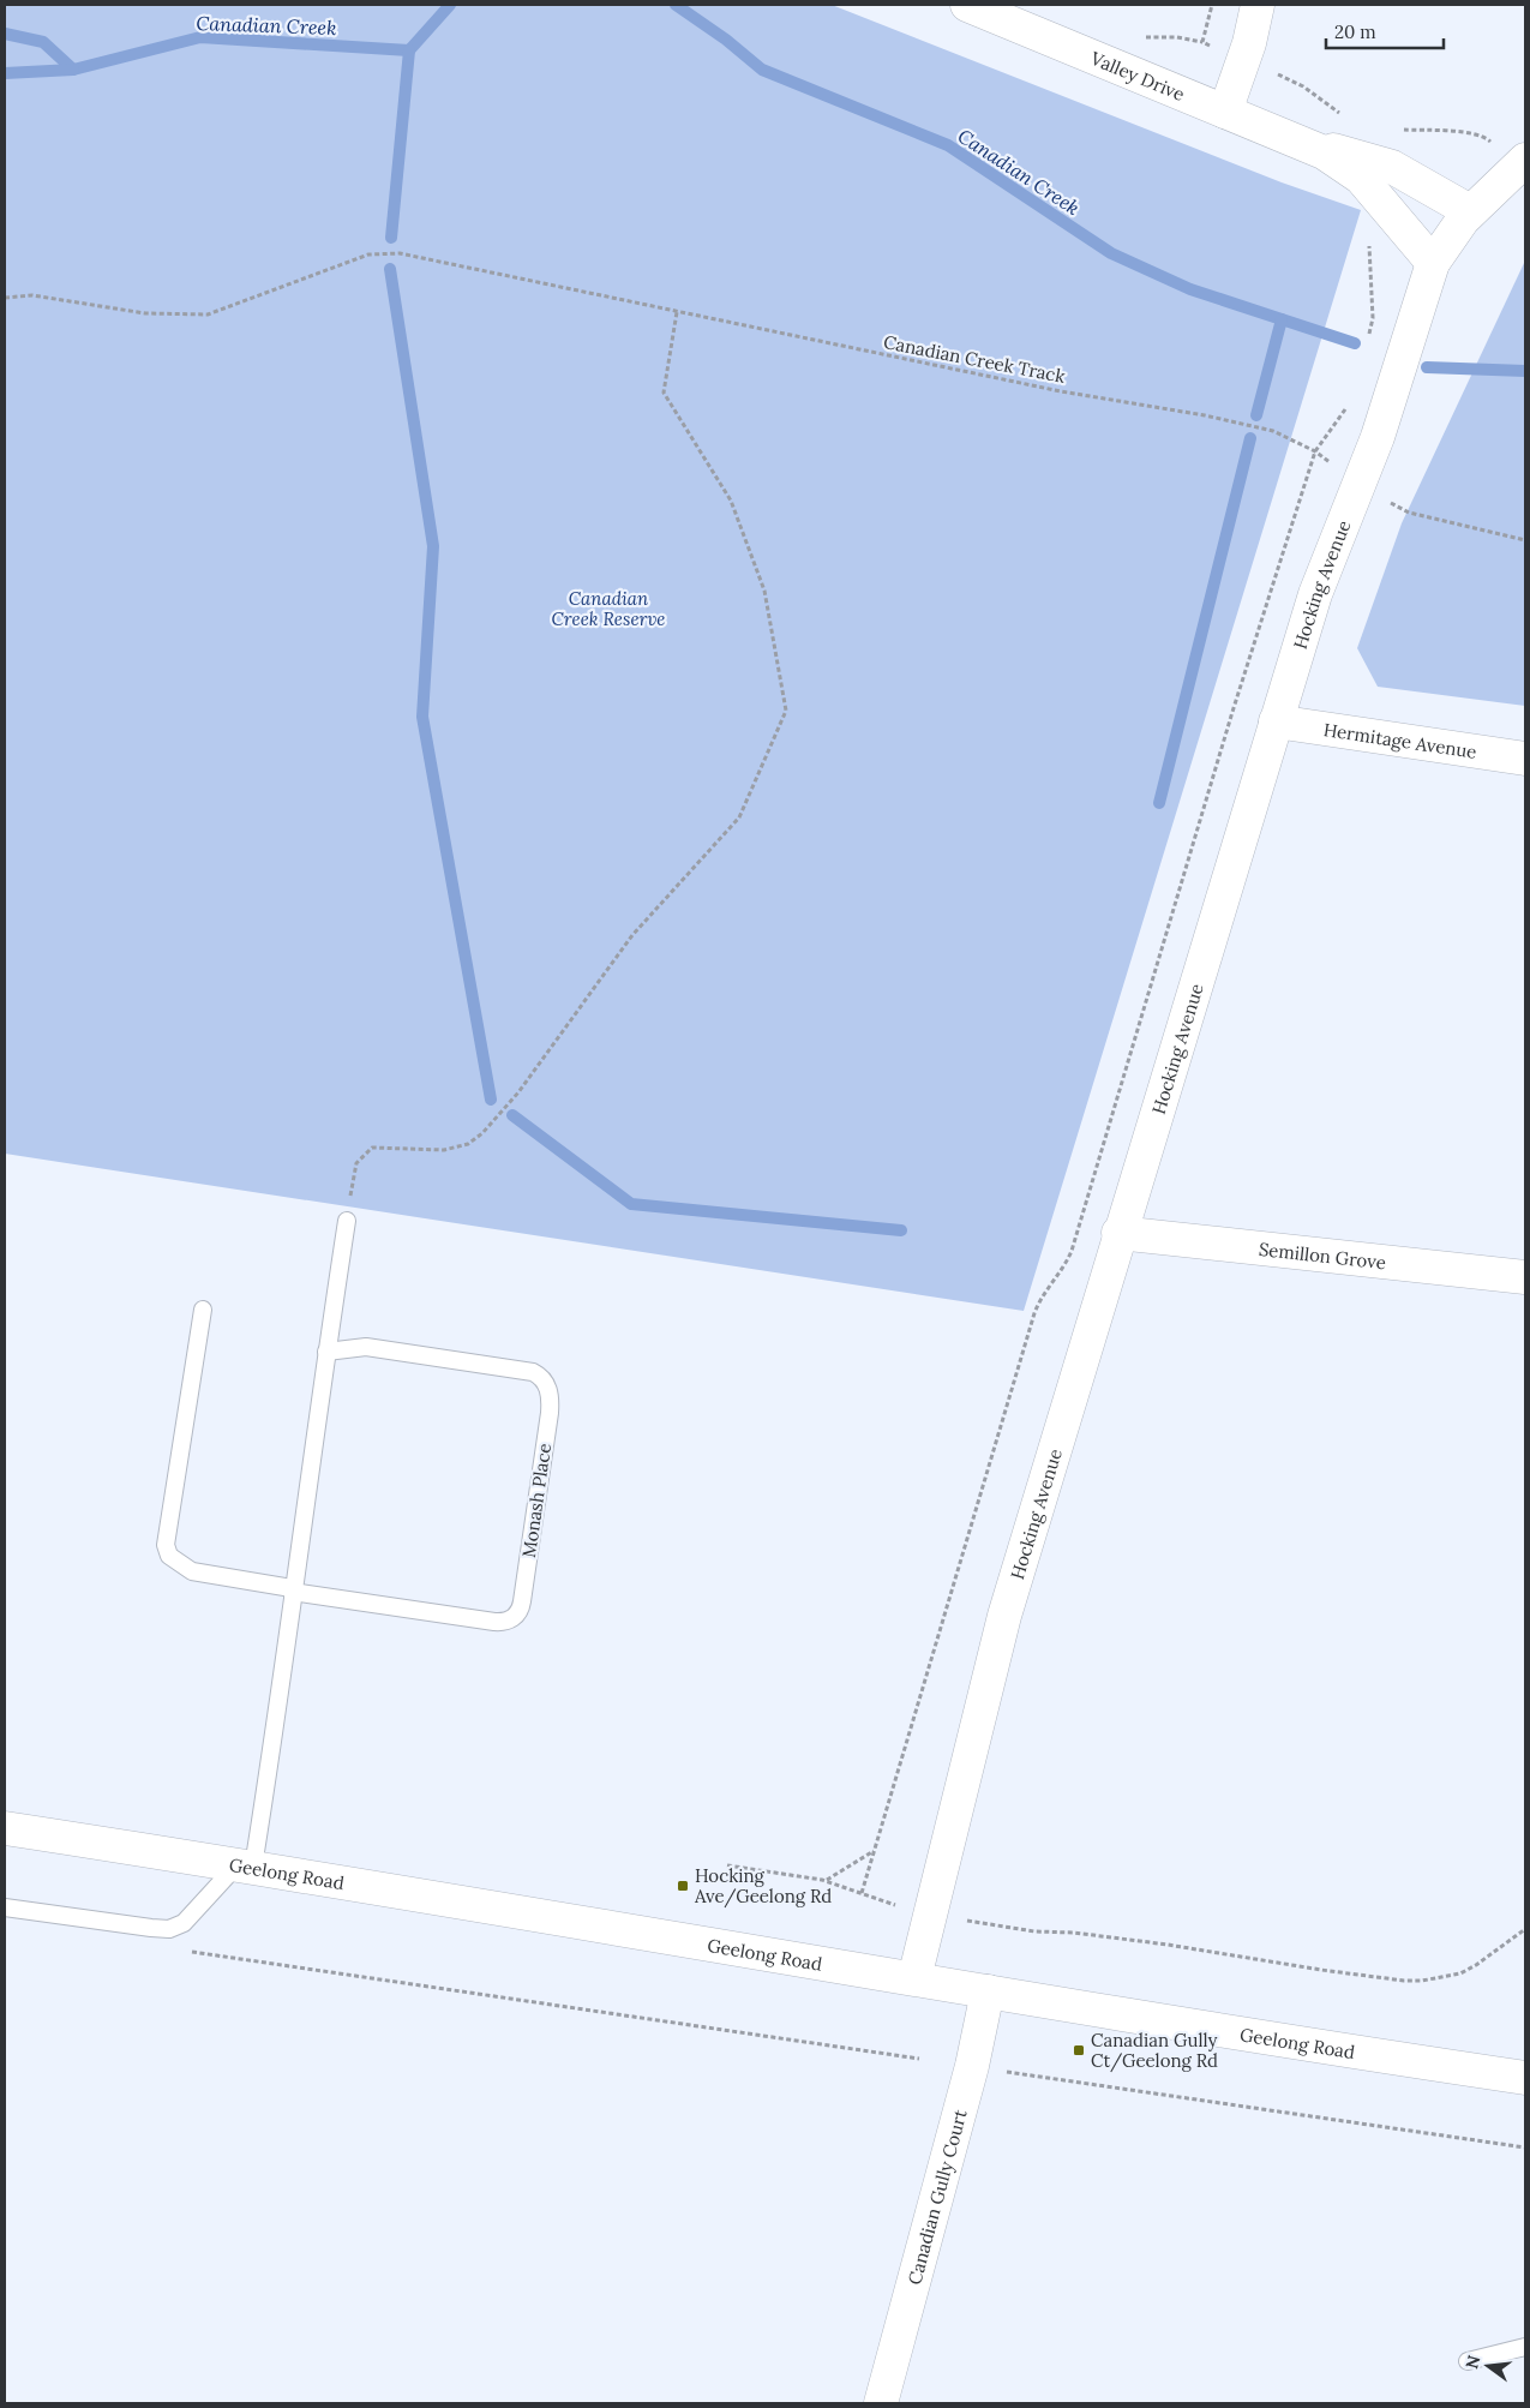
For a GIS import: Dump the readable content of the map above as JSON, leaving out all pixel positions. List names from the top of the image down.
{
  "streets": {
    "street": [
      "Valley Drive",
      "Hocking Avenue",
      "Hermitage Avenue",
      "Semillon Grove",
      "Geelong Road",
      "Canadian Gully Court"
    ],
    "lane": ["Monash Place"],
    "path": ["Canadian Creek Track"]
  },
  "crossings": [
    ["Valley Drive", "Hocking Avenue"],
    ["Canadian Creek Track", "Hocking Avenue"],
    ["Hocking Avenue", "Hermitage Avenue"],
    ["Hocking Avenue", "Semillon Grove"],
    ["Hocking Avenue", "Geelong Road"],
    ["Geelong Road", "Canadian Gully Court"]
  ],
  "water": ["Canadian Creek"],
  "parks": ["Canadian Creek Reserve"],
  "places": {
    "transit": ["Hocking Ave/Geelong Rd", "Canadian Gully Ct/Geelong Rd"]
  },
  "scale_bar": "20 m",
  "north": "left"
}
